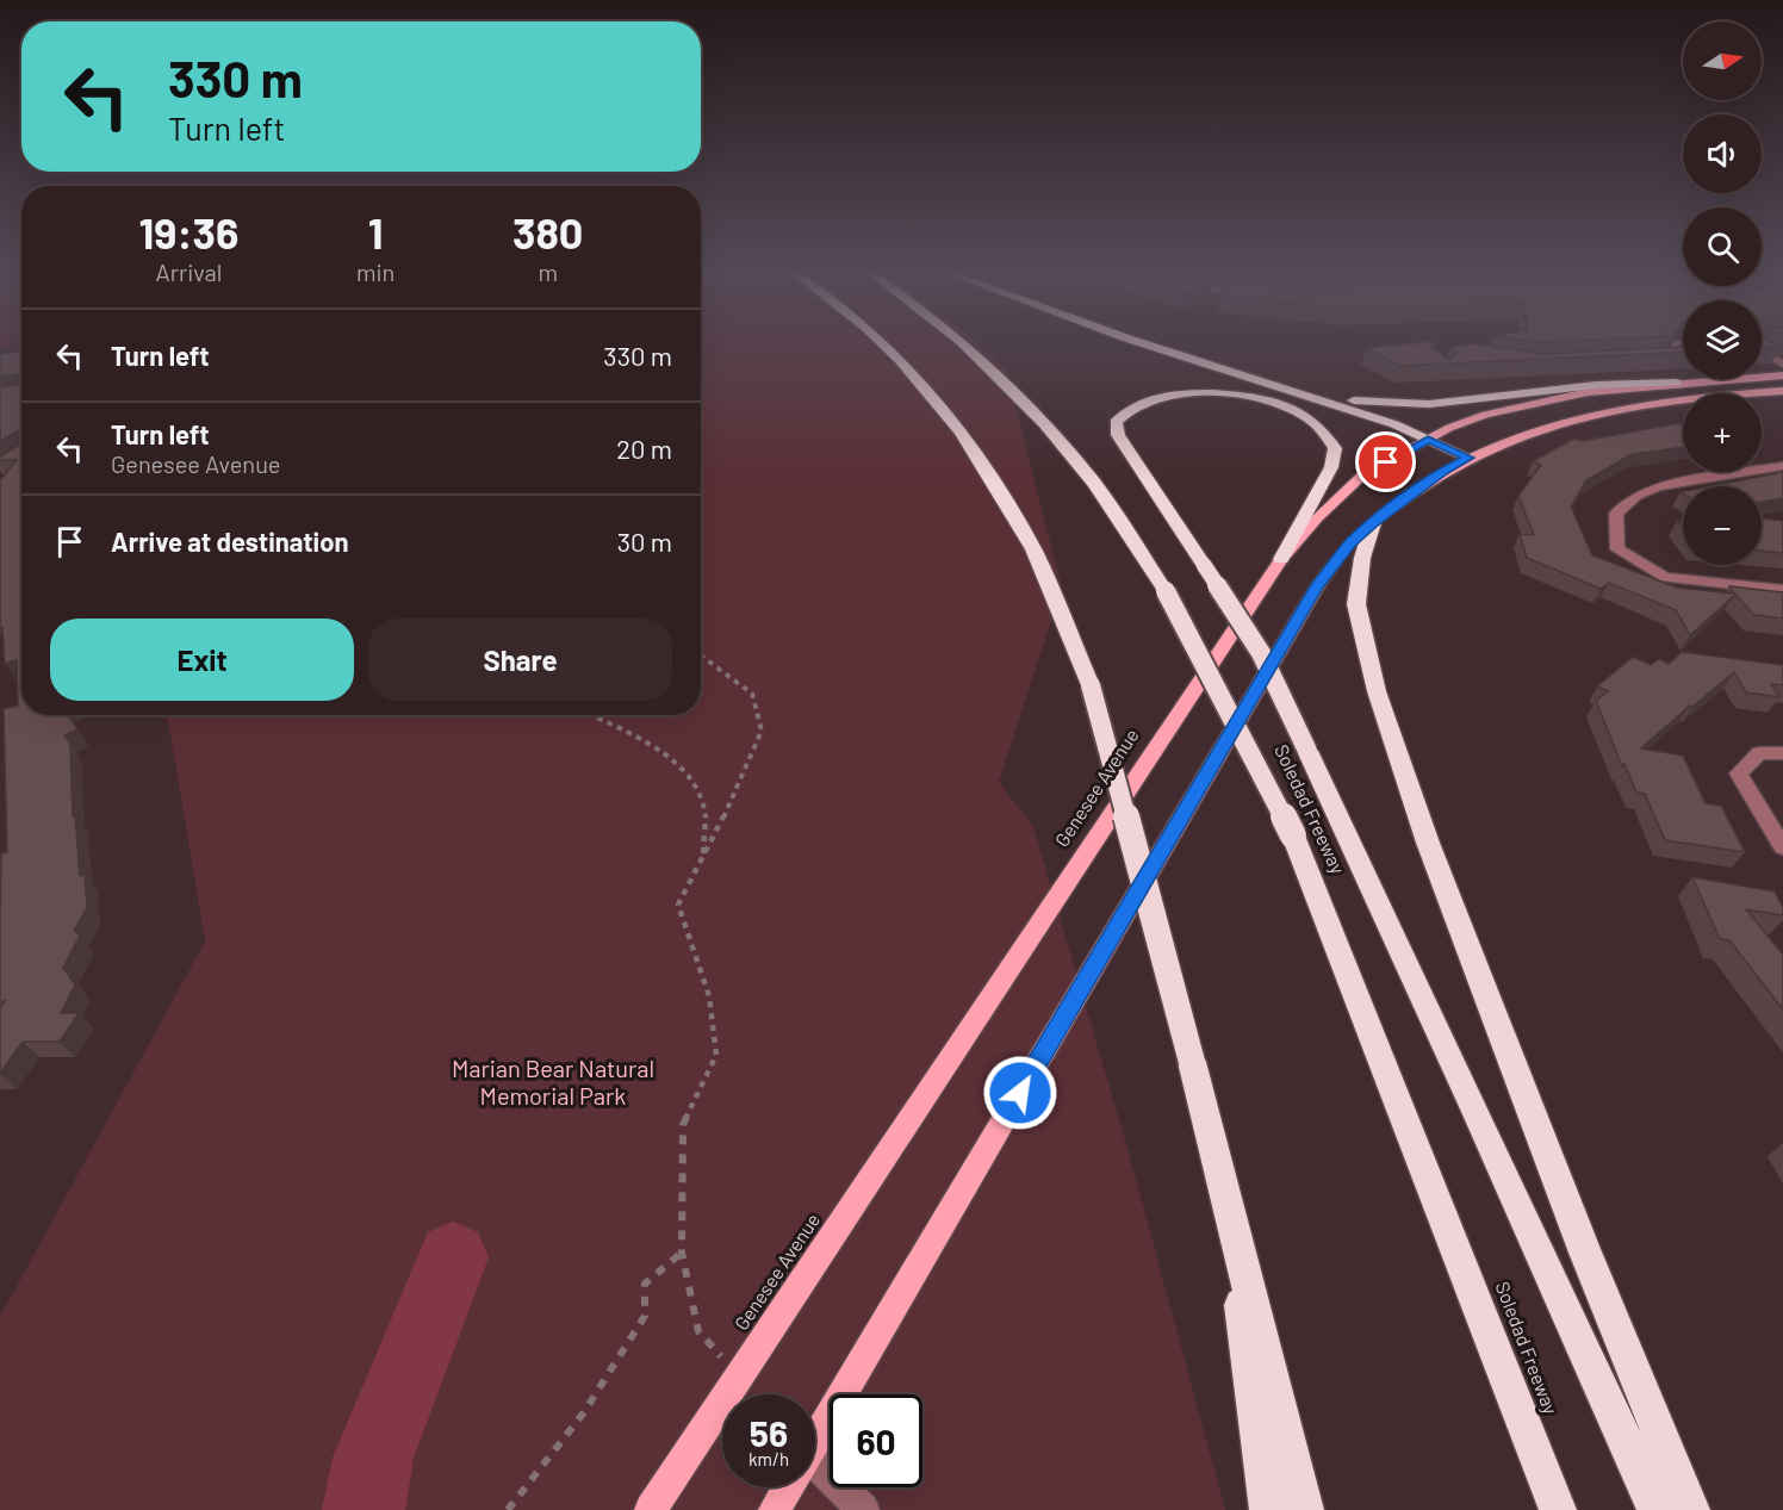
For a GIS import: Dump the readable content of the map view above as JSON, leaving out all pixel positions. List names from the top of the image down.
{
  "streets": {
    "highway": ["Soledad Freeway"],
    "main road": ["Genesee Avenue"]
  },
  "parks": ["Marian Bear Natural Memorial Park"],
  "north": "right",
  "page": {
    "map_buttons": ["+", "−"],
    "turn": ["330 m", "Turn left"],
    "eta": [
      "19:36",
      "Arrival",
      "1",
      "min",
      "380",
      "m"
    ],
    "list": [
      {
        "name": "Turn left",
        "value": "330 m"
      },
      {
        "name": "Turn left",
        "note": "Genesee Avenue",
        "value": "20 m"
      },
      {
        "name": "Arrive at destination",
        "value": "30 m"
      }
    ],
    "buttons": ["Exit", "Share"],
    "speed": "56 km/h",
    "limit": "60"
  }
}
